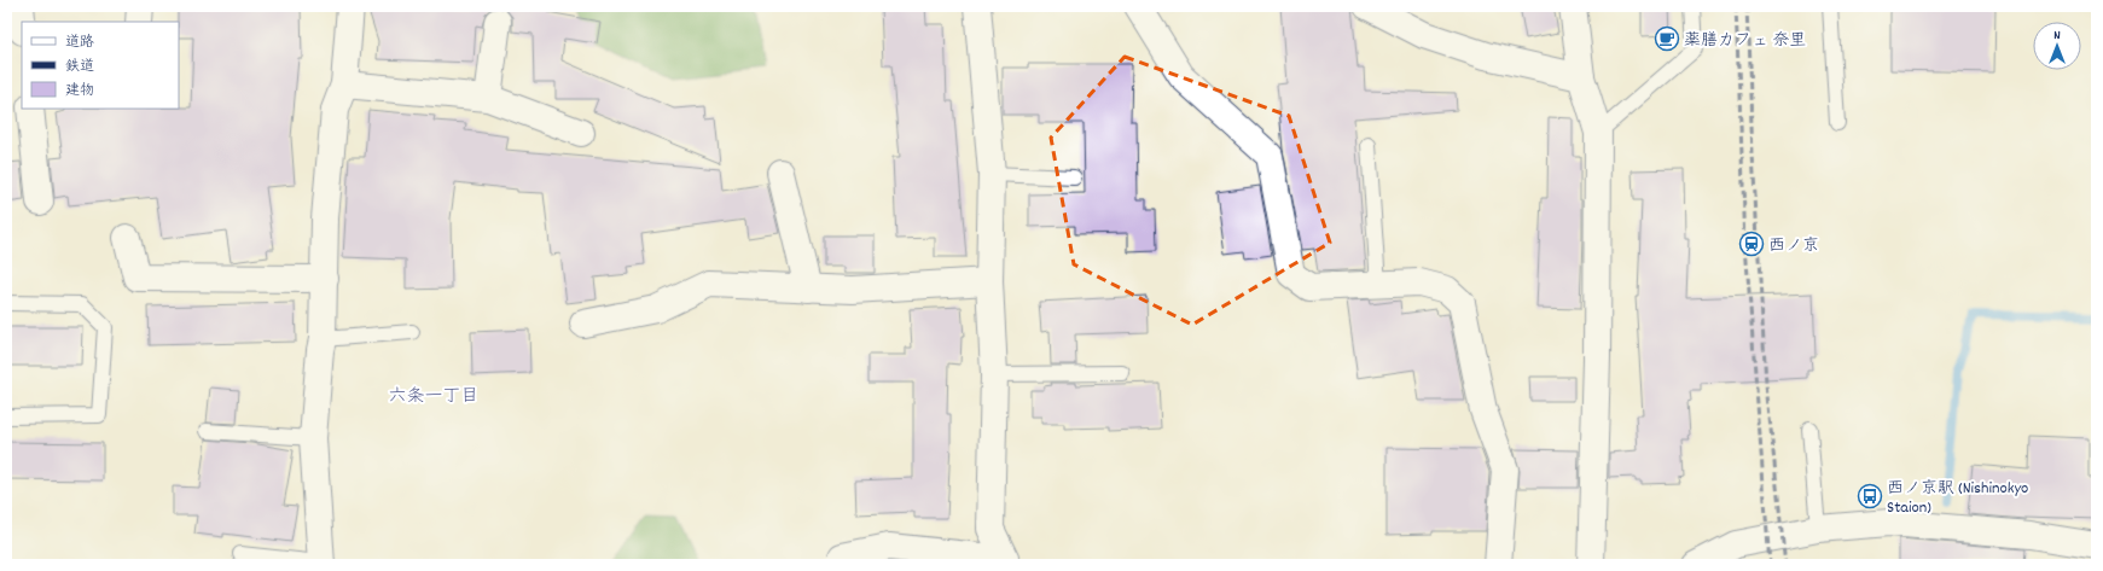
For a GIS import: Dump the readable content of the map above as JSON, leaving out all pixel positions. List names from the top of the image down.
{
  "districts": ["六条一丁目"],
  "places": {
    "cafe": ["薬膳カフェ 奈里"],
    "station": ["西ノ京"],
    "bus stop": ["西ノ京駅 (Nishinokyo Staion)"]
  },
  "legend": ["道路", "鉄道", "建物"],
  "north": "top"
}
